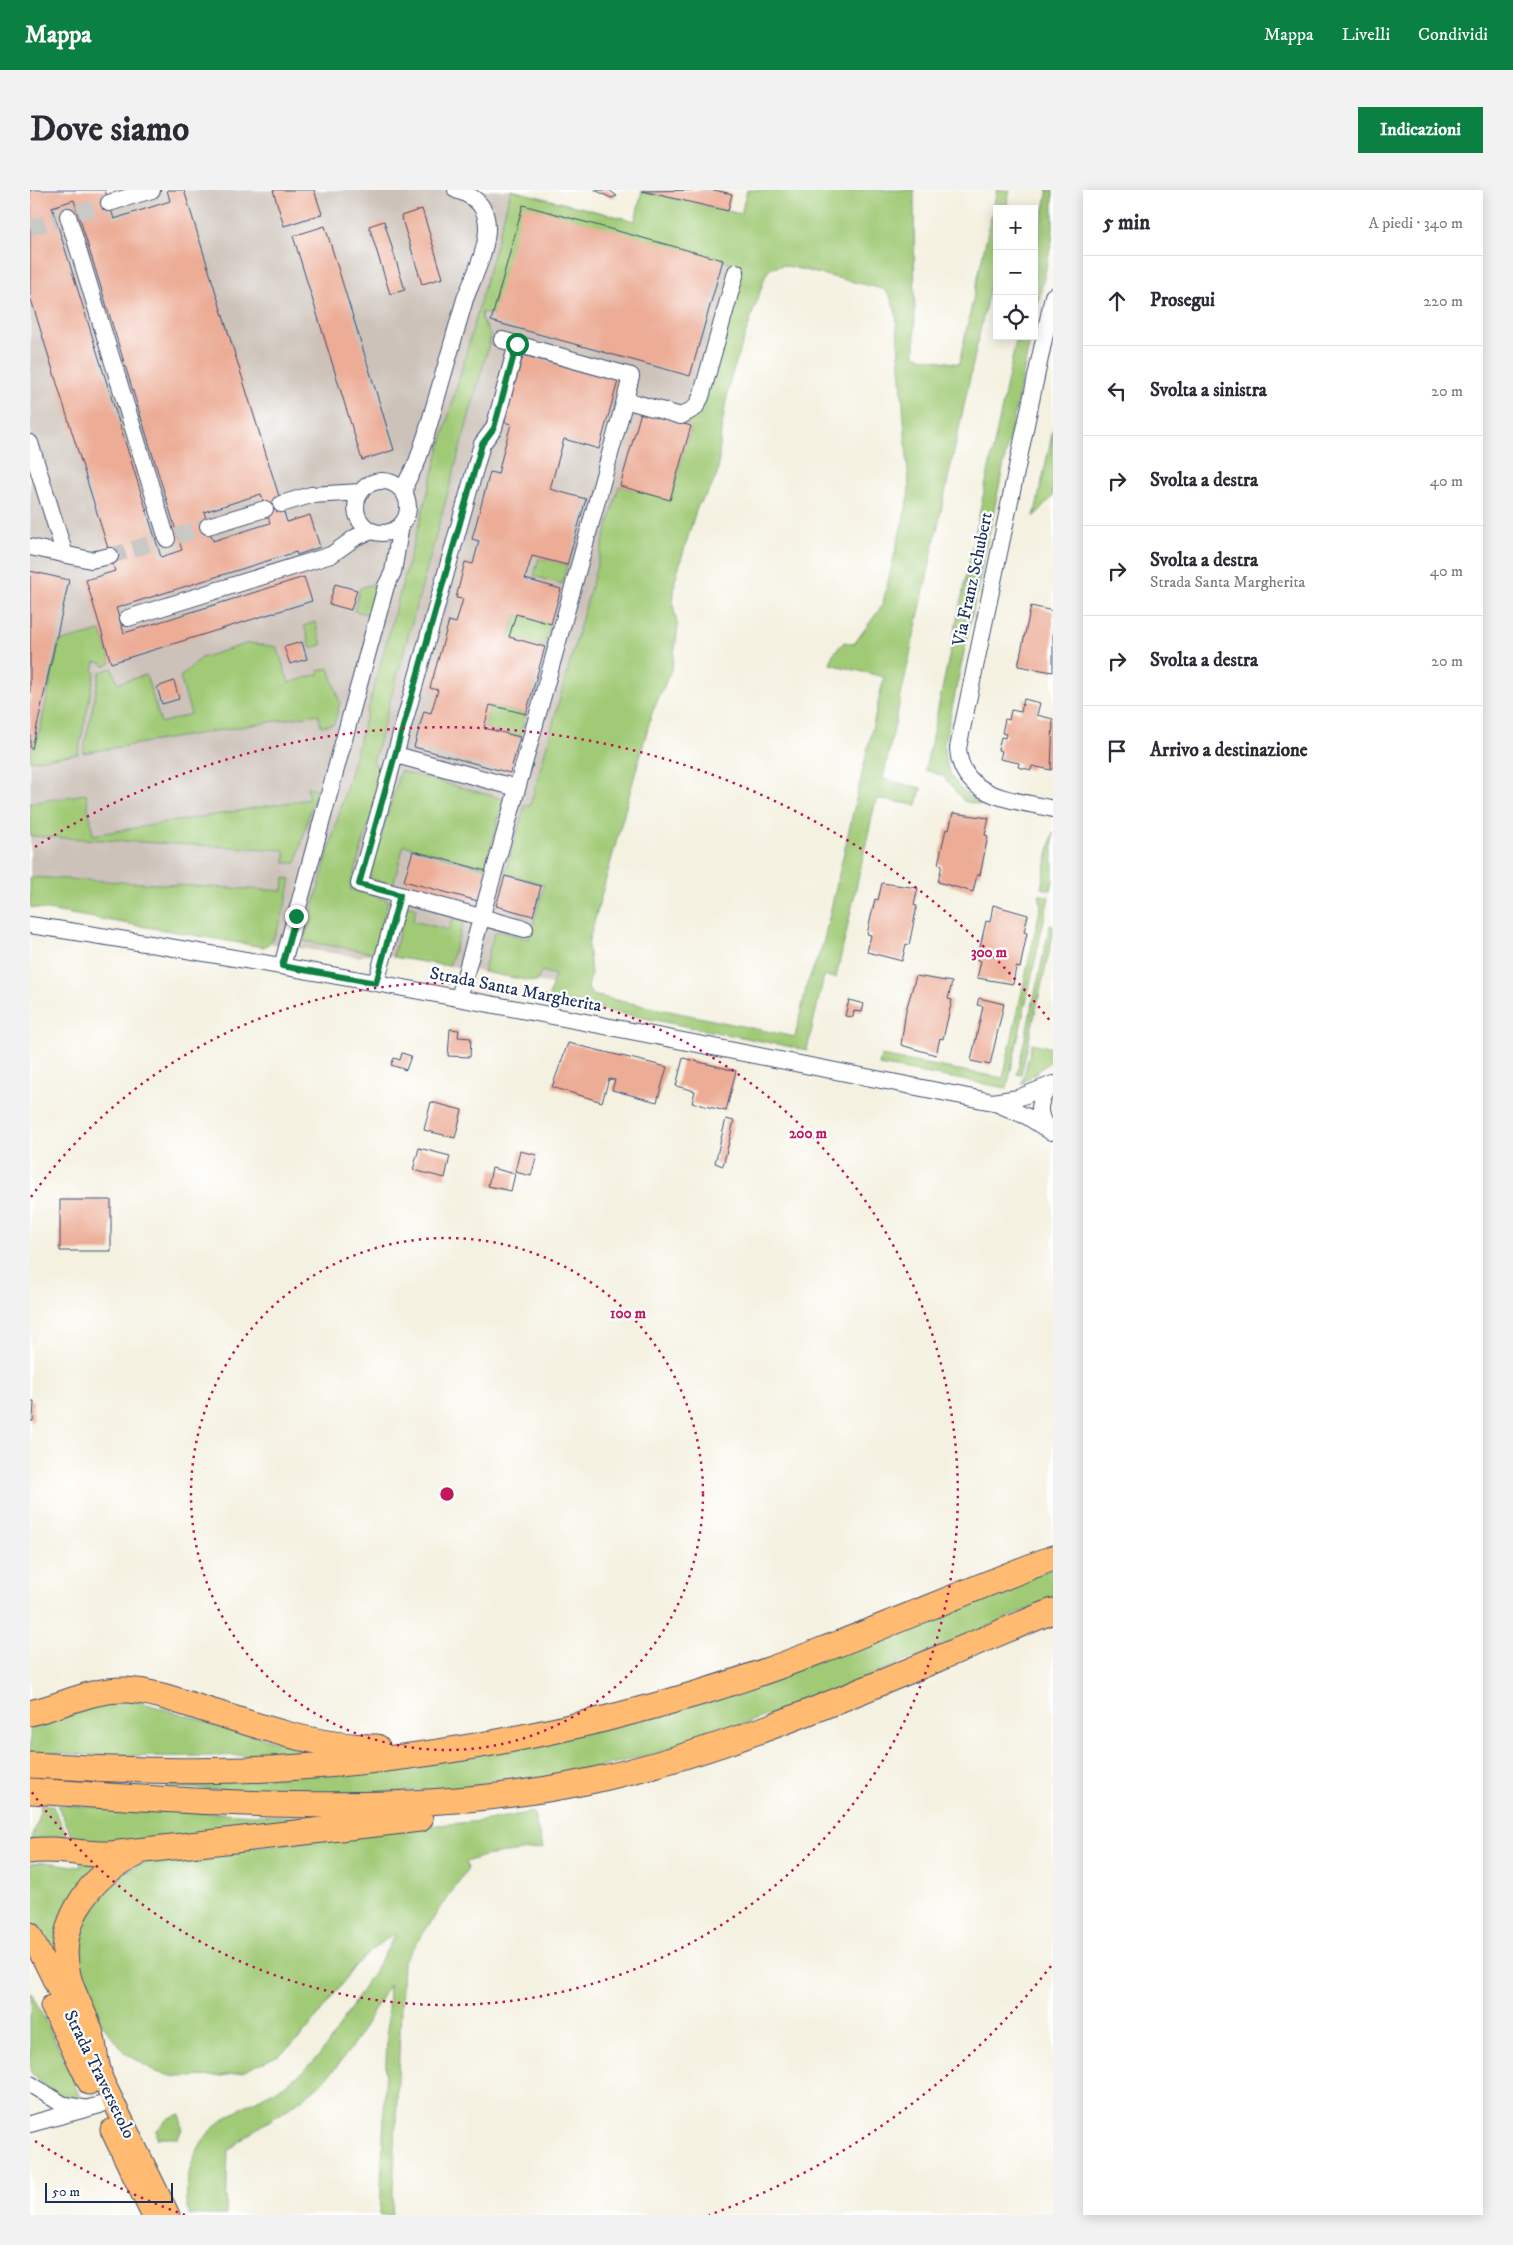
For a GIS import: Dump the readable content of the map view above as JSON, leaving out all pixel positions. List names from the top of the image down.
{
  "streets": {
    "main road": ["Strada Traversetolo"],
    "street": ["Via Franz Schubert", "Strada Santa Margherita"]
  },
  "scale_bar": "50 m",
  "page": {
    "header": "Mappa",
    "nav": ["Mappa", "Livelli", "Condividi"],
    "buttons": "Indicazioni",
    "title": "Dove siamo",
    "heading": ["5 min", "A piedi · 340 m"],
    "map_buttons": ["+", "−"],
    "list": [
      ["Prosegui", "220 m"],
      ["Svolta a sinistra", "20 m"],
      ["Svolta a destra", "40 m"],
      ["Svolta a destra", "Strada Santa Margherita", "40 m"],
      ["Svolta a destra", "20 m"],
      "Arrivo a destinazione"
    ],
    "scale": "50 m"
  },
  "rings": ["300 m", "200 m", "100 m"]
}
